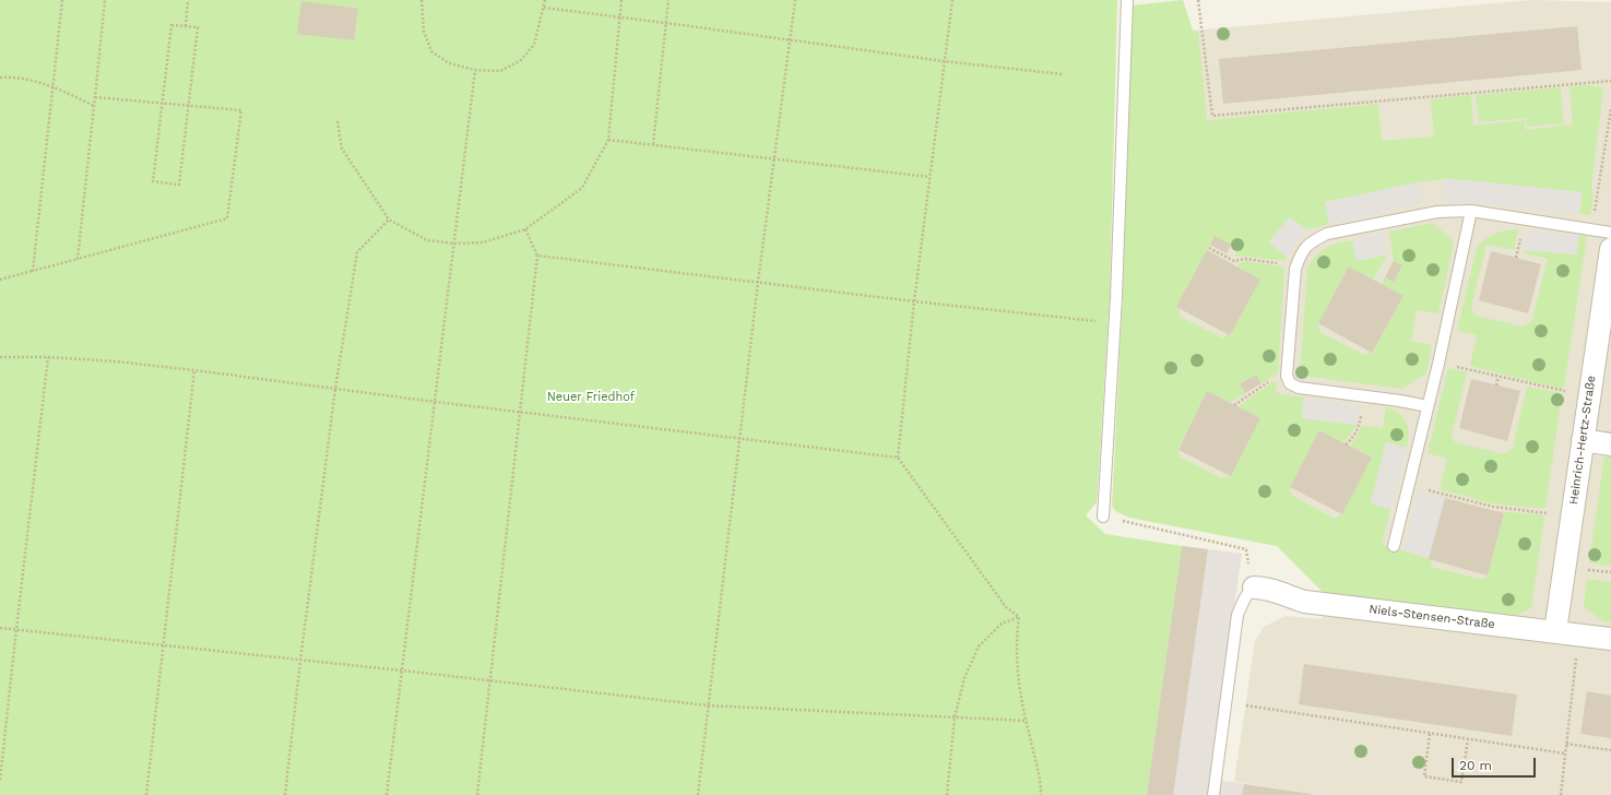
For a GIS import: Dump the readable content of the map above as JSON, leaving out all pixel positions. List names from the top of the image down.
{
  "streets": {
    "street": ["Heinrich-Hertz-Straße", "Niels-Stensen-Straße"]
  },
  "crossings": [
    ["Heinrich-Hertz-Straße", "Niels-Stensen-Straße"]
  ],
  "parks": ["Neuer Friedhof"],
  "scale_bar": "20 m"
}
